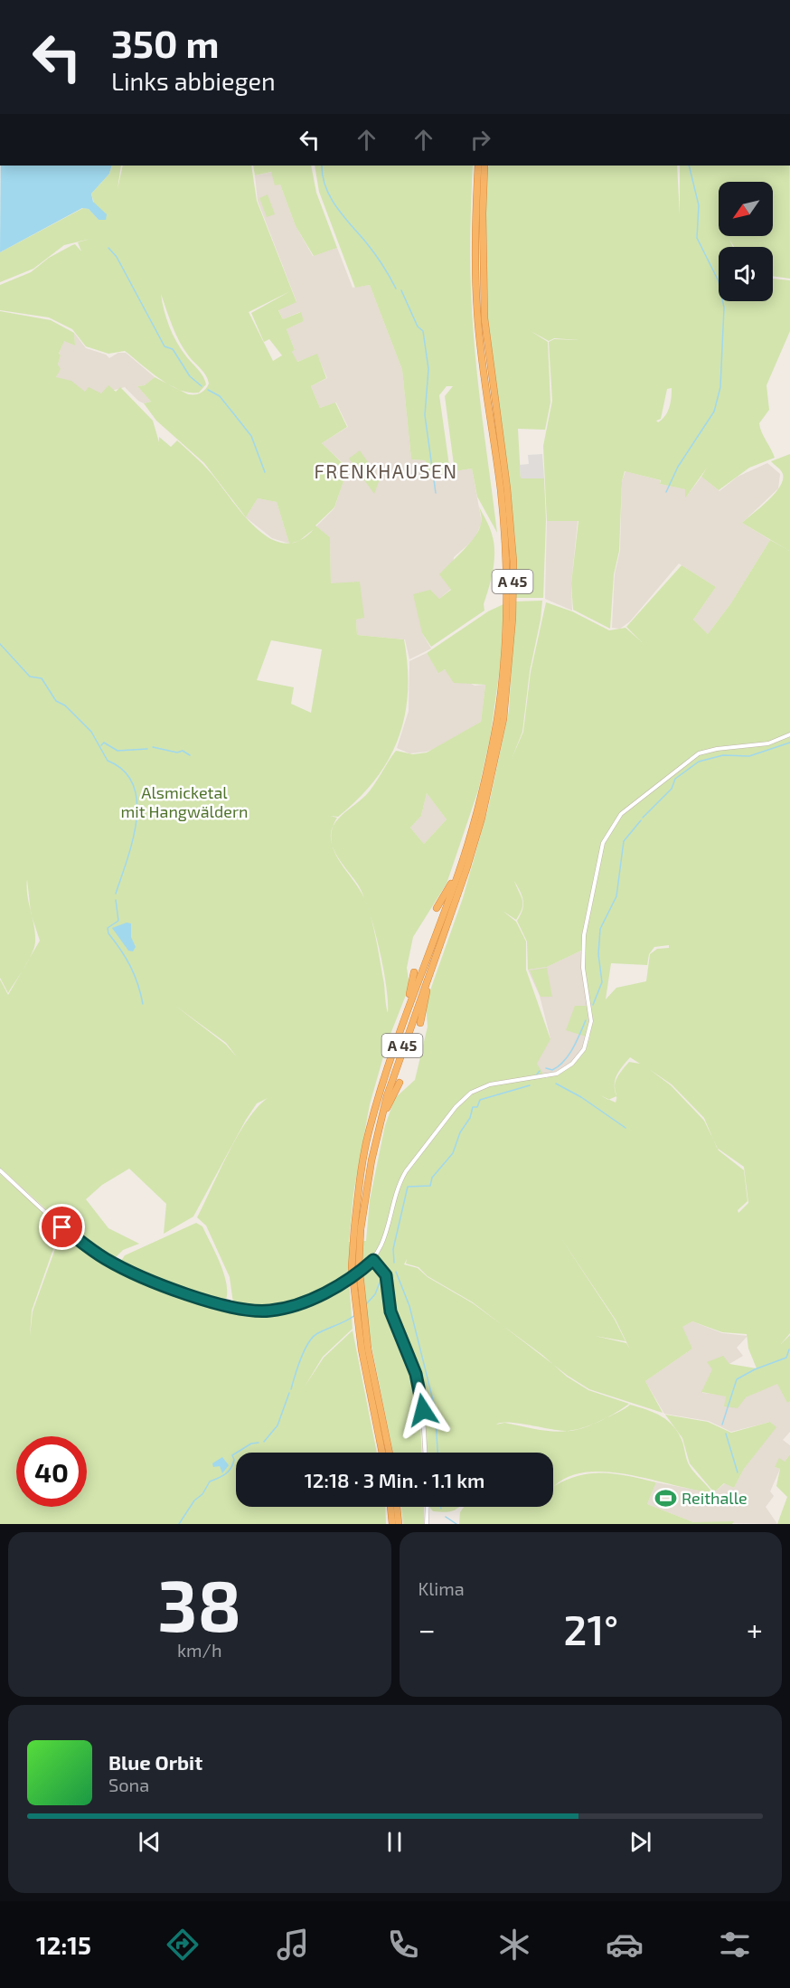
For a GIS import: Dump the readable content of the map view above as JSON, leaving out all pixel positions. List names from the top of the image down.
{
  "streets": {
    "highway": ["A 45"]
  },
  "districts": ["FRENKHAUSEN"],
  "parks": ["Alsmicketal mit Hangwäldern"],
  "places": {
    "sports": ["Reithalle"]
  },
  "north": "bottom left",
  "page": {
    "turn": ["350 m", "Links abbiegen"],
    "limit": "40",
    "trip": "12:18 · 3 Min. · 1.1 km",
    "tile": [
      ["38", "km/h"],
      "Klima"
    ],
    "heat": ["−", "21°", "+"],
    "song": ["Blue Orbit", "Sona"],
    "tabs": "12:15"
  }
}
